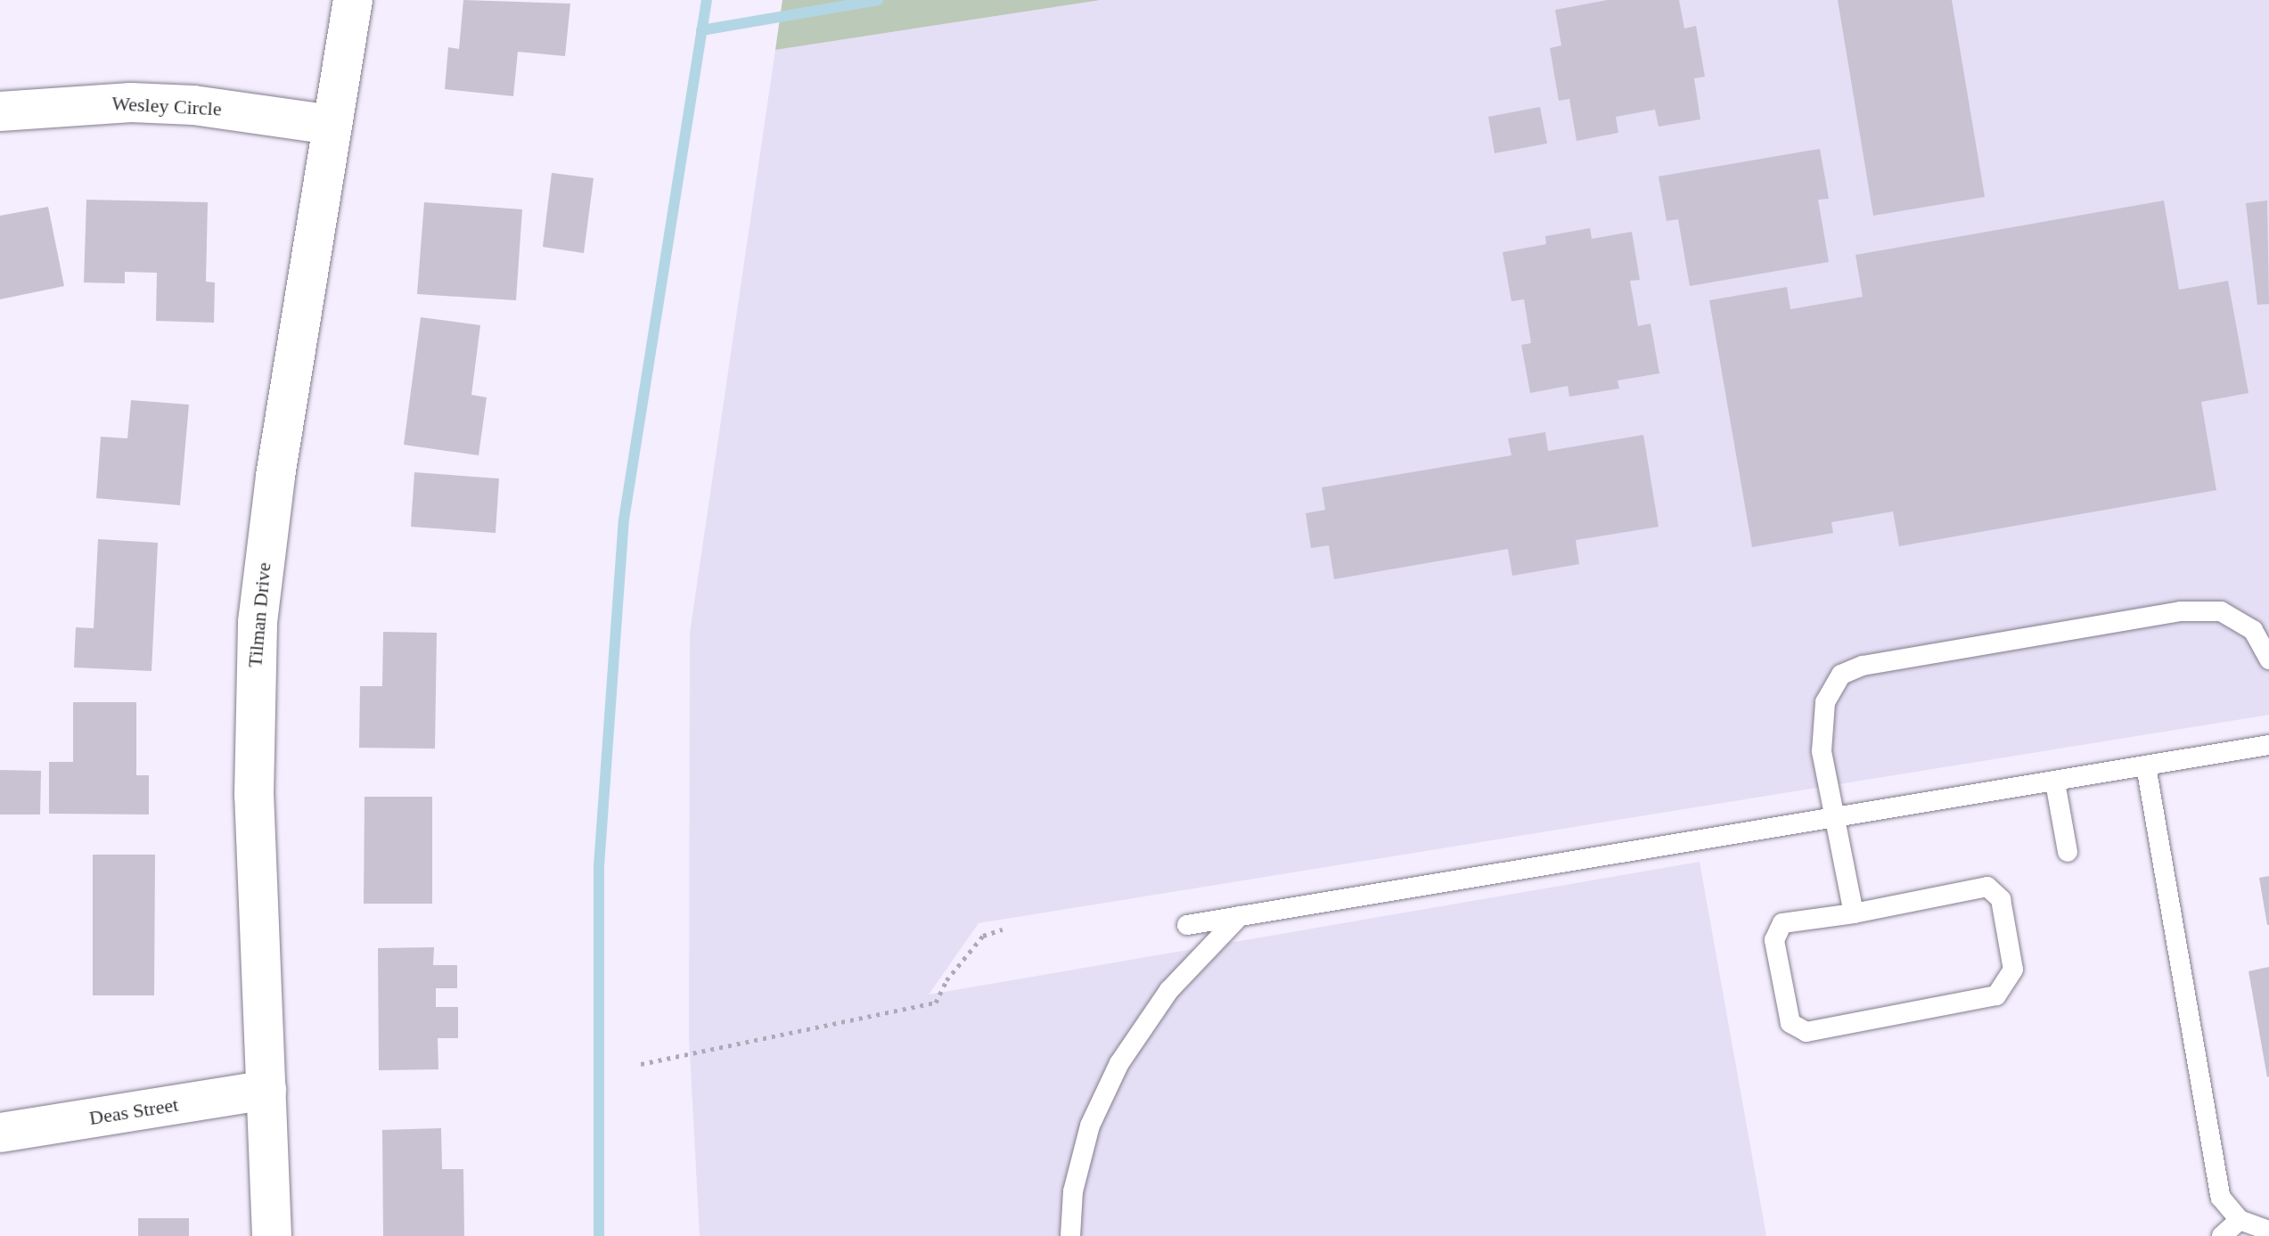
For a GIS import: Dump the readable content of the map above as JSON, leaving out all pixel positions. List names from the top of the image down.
{
  "streets": {
    "street": ["Wesley Circle", "Tilman Drive", "Deas Street"]
  },
  "crossings": [
    ["Wesley Circle", "Tilman Drive"],
    ["Tilman Drive", "Deas Street"]
  ]
}
